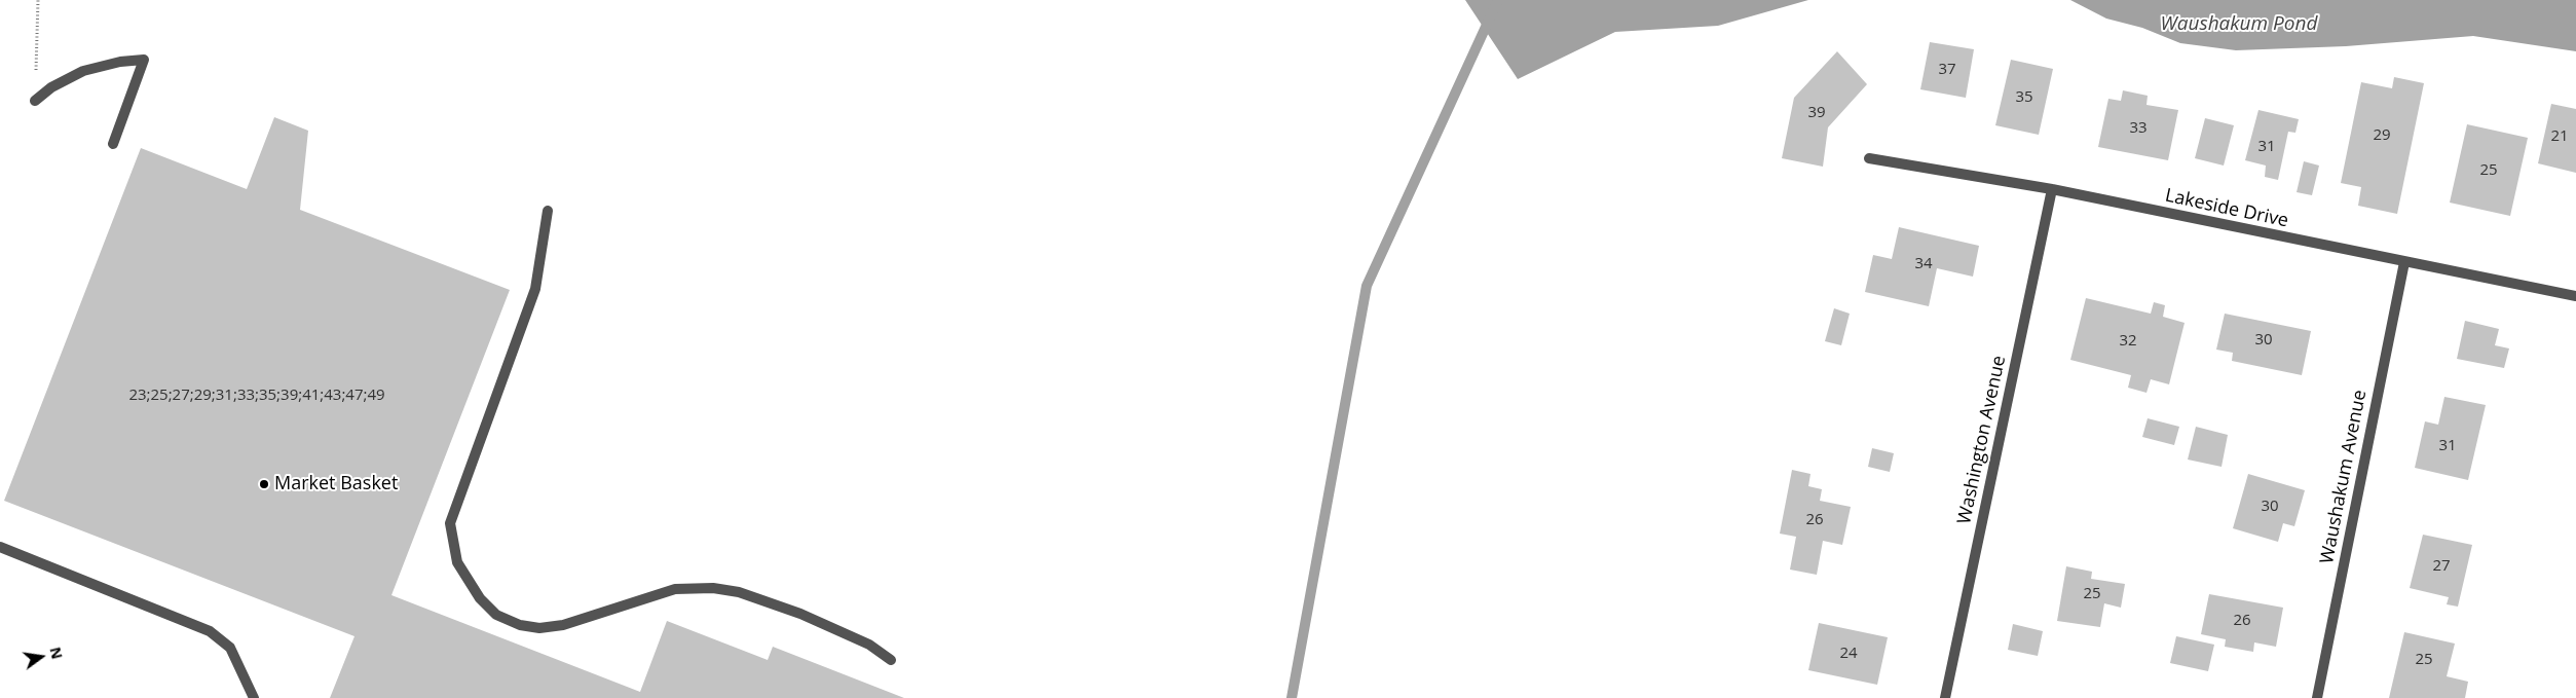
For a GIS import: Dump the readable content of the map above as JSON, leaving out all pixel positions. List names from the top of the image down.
{
  "streets": {
    "street": ["Lakeside Drive", "Washington Avenue", "Waushakum Avenue"]
  },
  "crossings": [
    ["Lakeside Drive", "Washington Avenue"],
    ["Lakeside Drive", "Waushakum Avenue"]
  ],
  "water": ["Waushakum Pond"],
  "places": ["Market Basket"],
  "house_numbers": [
    "37",
    "35",
    "39",
    "33",
    "29",
    "21",
    "31",
    "25",
    "34",
    "30",
    "32",
    "23;25;27;29;31;33;35;39;41;43;47;49",
    "31",
    "30",
    "26",
    "27",
    "25",
    "26",
    "24",
    "25"
  ],
  "north": "right"
}
